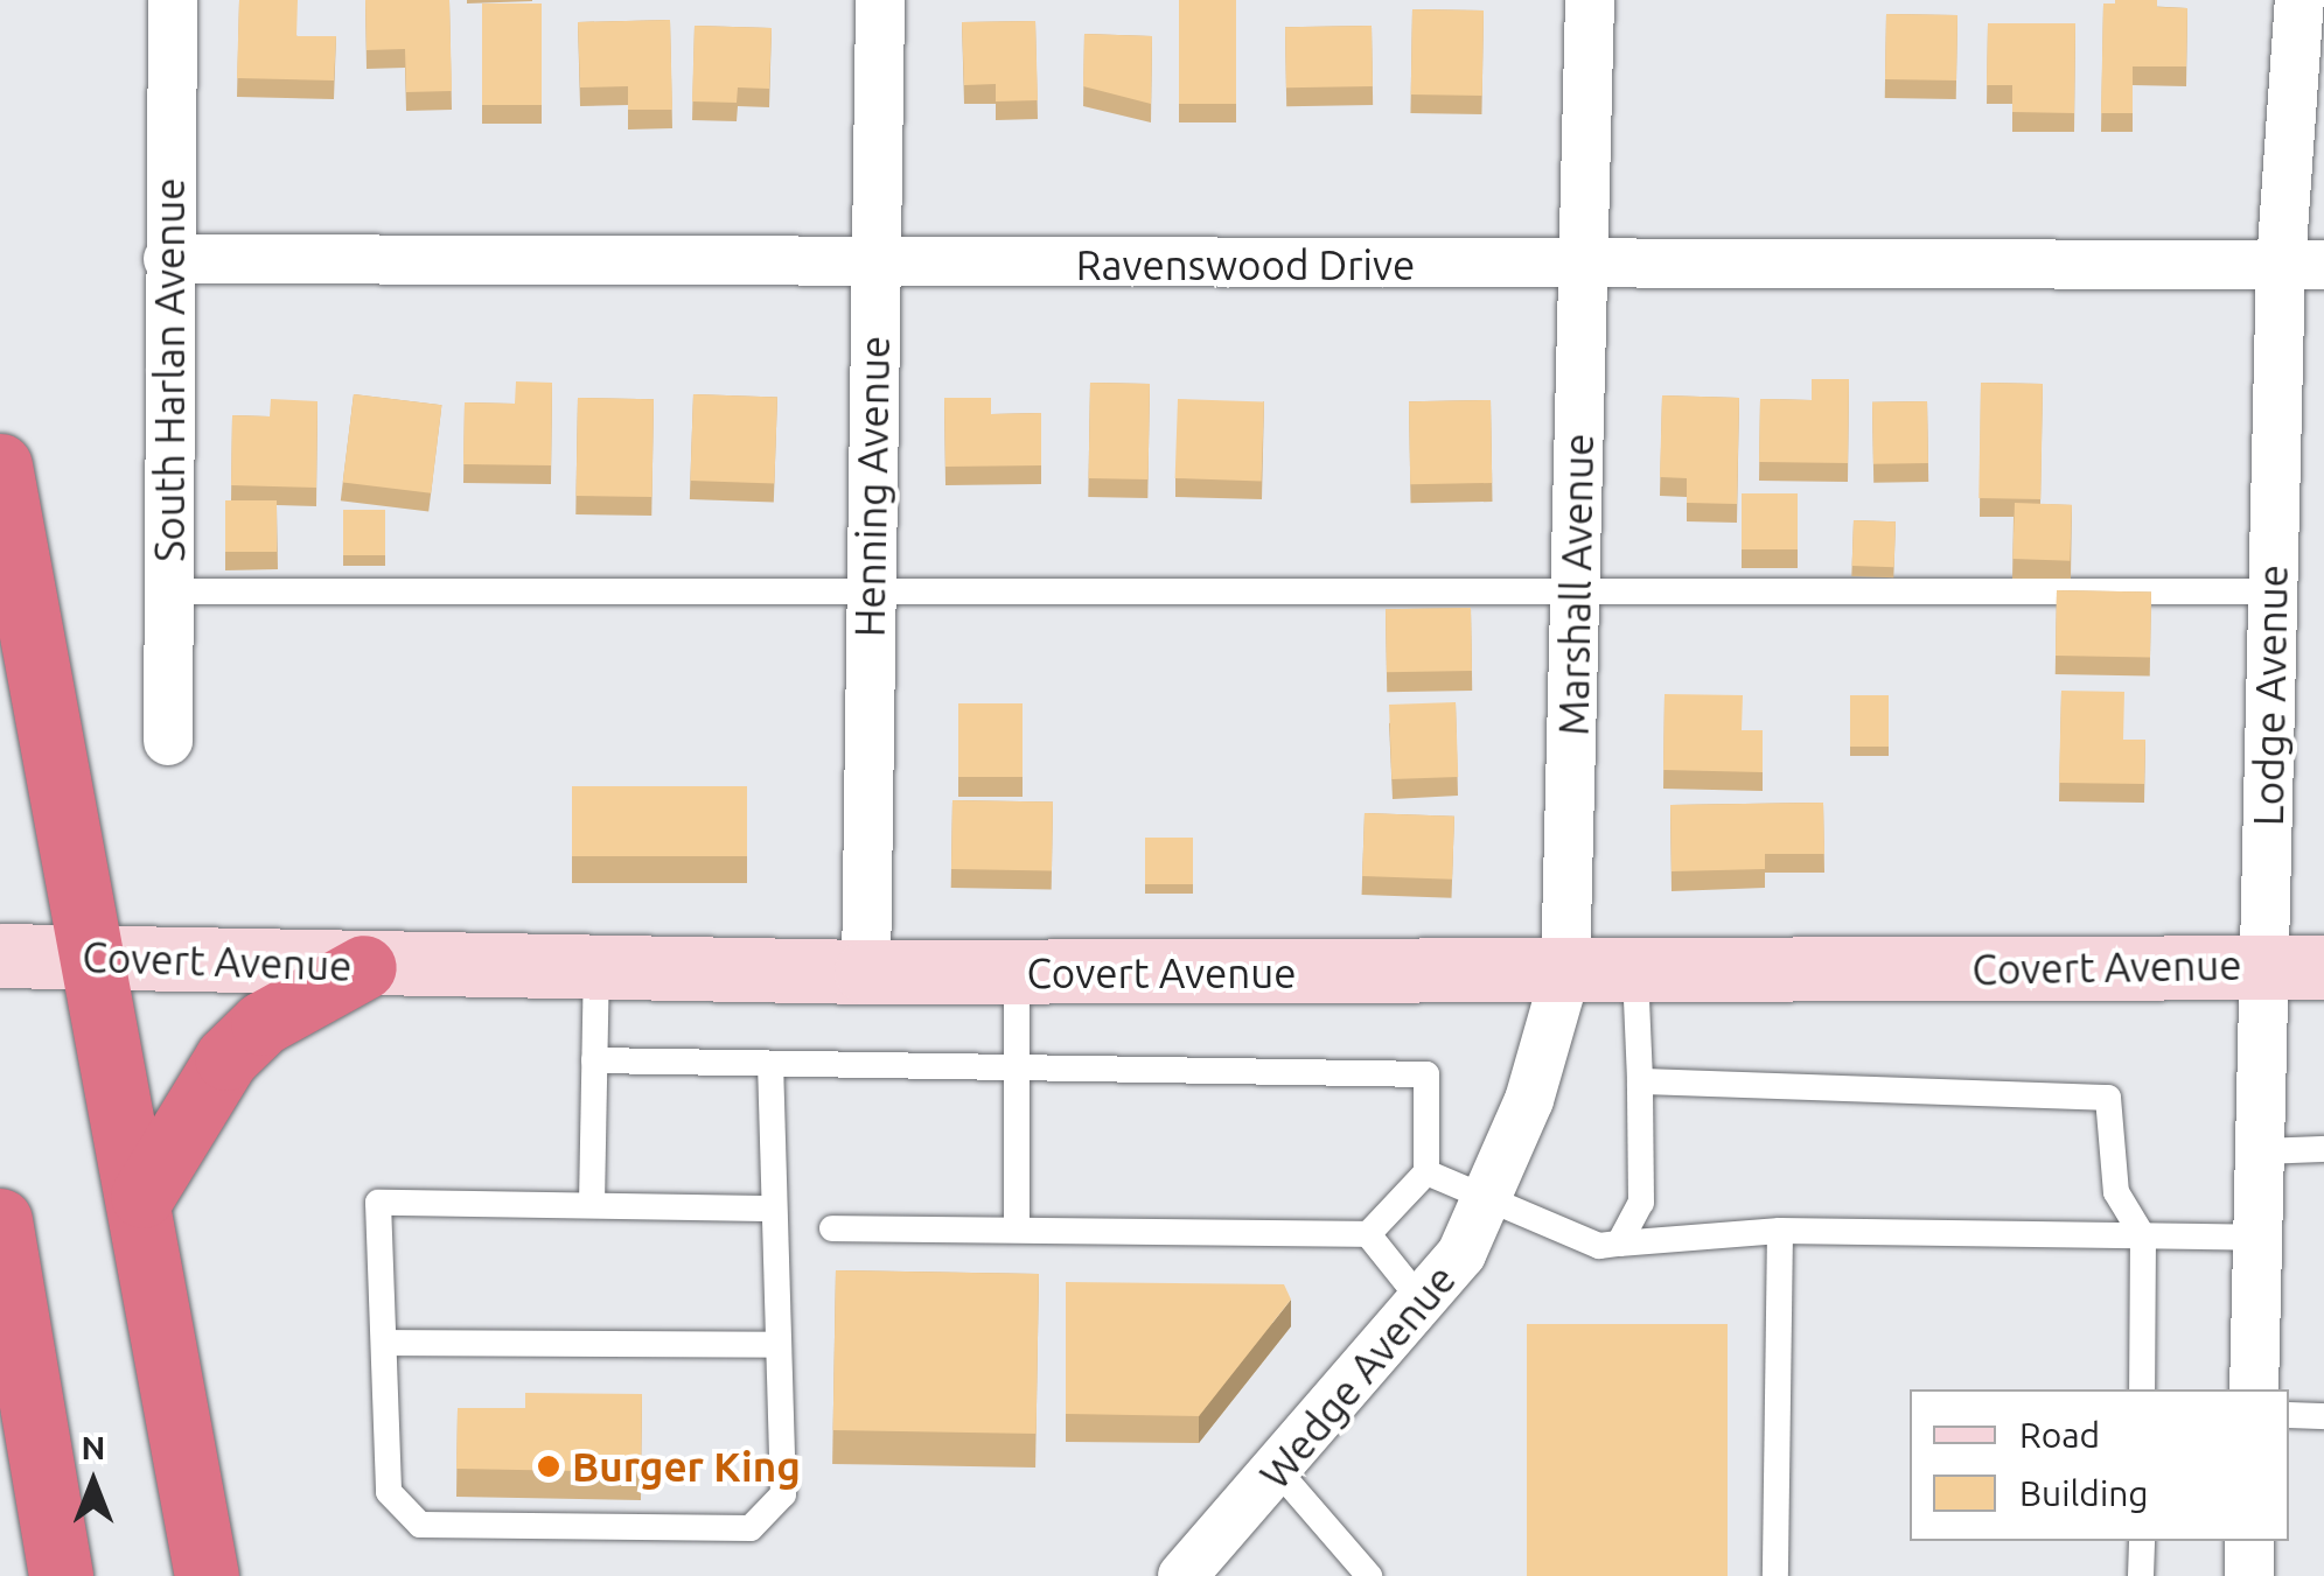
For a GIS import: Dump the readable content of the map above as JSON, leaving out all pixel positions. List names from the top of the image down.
{
  "streets": {
    "main road": ["Covert Avenue"],
    "street": [
      "Ravenswood Drive",
      "South Harlan Avenue",
      "Henning Avenue",
      "Marshall Avenue",
      "Lodge Avenue",
      "Wedge Avenue"
    ]
  },
  "crossings": [
    ["Ravenswood Drive", "South Harlan Avenue"],
    ["Ravenswood Drive", "Henning Avenue"],
    ["Ravenswood Drive", "Marshall Avenue"],
    ["Ravenswood Drive", "Lodge Avenue"],
    ["Henning Avenue", "Covert Avenue"],
    ["Marshall Avenue", "Covert Avenue"],
    ["Marshall Avenue", "Wedge Avenue"],
    ["Lodge Avenue", "Covert Avenue"]
  ],
  "places": ["Burger King"],
  "legend": ["Road", "Building"],
  "north": "top"
}
